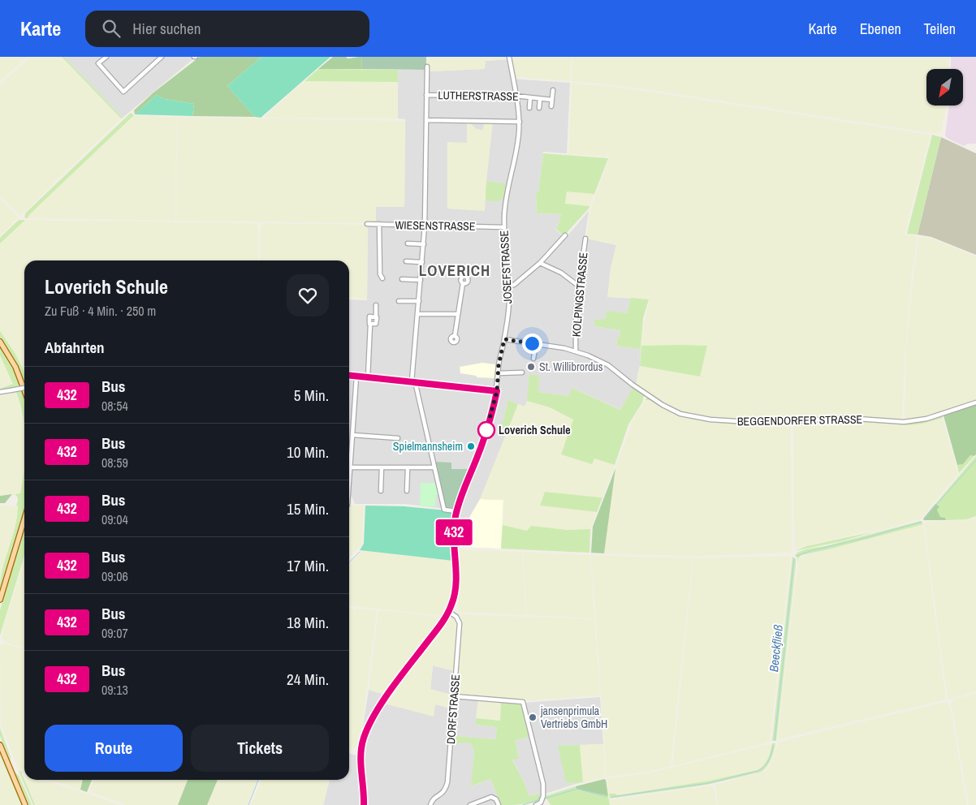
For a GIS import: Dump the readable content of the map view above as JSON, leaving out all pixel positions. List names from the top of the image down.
{
  "streets": {
    "street": [
      "LUTHERSTRASSE",
      "WIESENSTRASSE",
      "JOSEFSTRASSE",
      "KOLPINGSTRASSE",
      "BEGGENDORFER STRASSE",
      "DORFSTRASSE"
    ]
  },
  "crossings": [
    ["LUTHERSTRASSE", "JOSEFSTRASSE"],
    ["WIESENSTRASSE", "JOSEFSTRASSE"],
    ["JOSEFSTRASSE", "BEGGENDORFER STRASSE"],
    ["JOSEFSTRASSE", "DORFSTRASSE"],
    ["KOLPINGSTRASSE", "BEGGENDORFER STRASSE"]
  ],
  "districts": ["LOVERICH"],
  "water": ["Beeckfließ"],
  "places": [
    "St. Willibrordus",
    "Loverich Schule",
    "Spielmannsheim",
    "jansenprimula Vertriebs GmbH"
  ],
  "lines": ["bus line 432"],
  "north": "bottom left",
  "page": {
    "header": "Karte",
    "search": "Hier suchen",
    "nav": ["Karte", "Ebenen", "Teilen"],
    "on_map": "432",
    "heading": [
      ["Loverich Schule", "Zu Fuß · 4 Min. · 250 m"],
      "Abfahrten"
    ],
    "list": [
      {
        "mark": "432",
        "name": "Bus",
        "note": "08:54",
        "value": "5 Min."
      },
      {
        "mark": "432",
        "name": "Bus",
        "note": "08:59",
        "value": "10 Min."
      },
      {
        "mark": "432",
        "name": "Bus",
        "note": "09:04",
        "value": "15 Min."
      },
      {
        "mark": "432",
        "name": "Bus",
        "note": "09:06",
        "value": "17 Min."
      },
      {
        "mark": "432",
        "name": "Bus",
        "note": "09:07",
        "value": "18 Min."
      },
      {
        "mark": "432",
        "name": "Bus",
        "note": "09:13",
        "value": "24 Min."
      }
    ],
    "buttons": ["Route", "Tickets"]
  }
}
